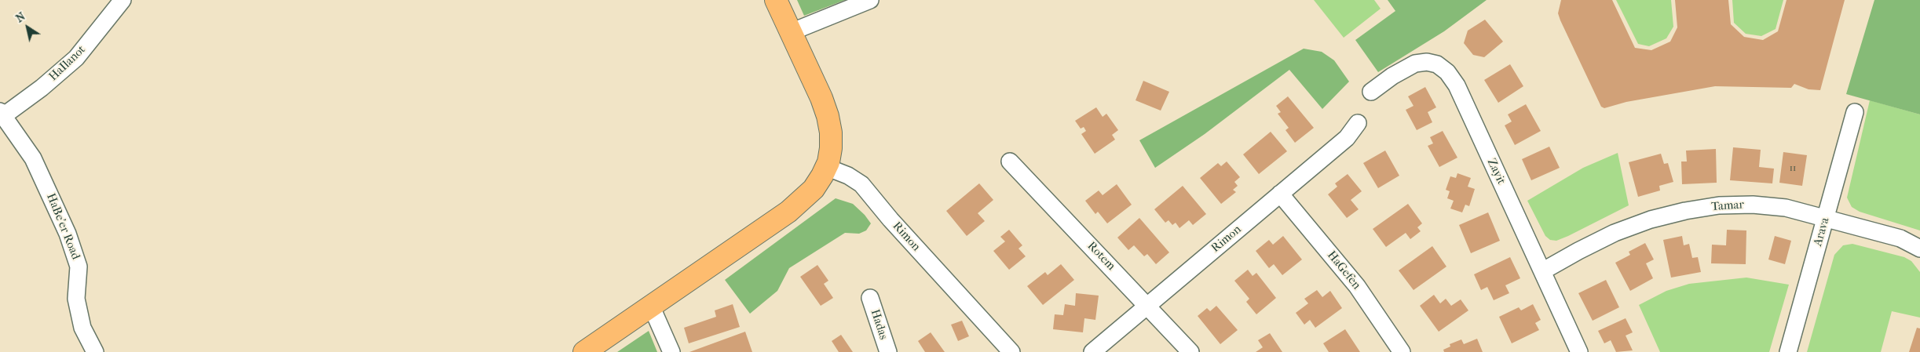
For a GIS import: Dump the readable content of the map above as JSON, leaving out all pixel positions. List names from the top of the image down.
{
  "streets": {
    "street": [
      "HaIlanot",
      "Zayit",
      "Tamar",
      "HaBe'er Road",
      "Arava",
      "Rimon",
      "Rotem",
      "HaGefen",
      "Hadas"
    ]
  },
  "crossings": [
    ["HaIlanot", "HaBe'er Road"],
    ["Zayit", "Tamar"],
    ["Tamar", "Arava"],
    ["Rimon", "Rotem"],
    ["Rimon", "HaGefen"]
  ],
  "house_numbers": ["11"],
  "north": "top left"
}
